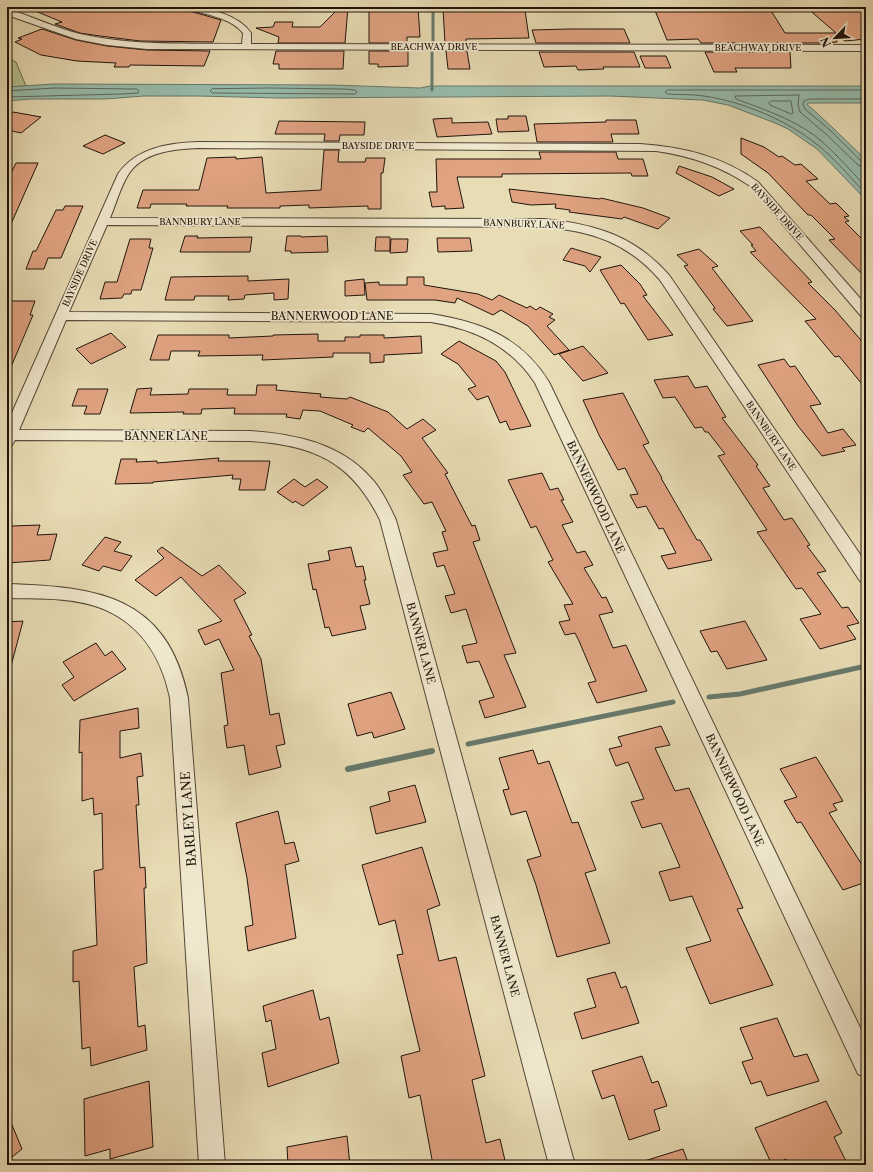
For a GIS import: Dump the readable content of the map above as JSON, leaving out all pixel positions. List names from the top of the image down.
{
  "streets": {
    "street": [
      "BEACHWAY DRIVE",
      "BAYSIDE DRIVE",
      "BANNBURY LANE",
      "BANNERWOOD LANE",
      "BANNER LANE",
      "BARLEY LANE"
    ]
  },
  "crossings": [
    ["BAYSIDE DRIVE", "BANNBURY LANE"],
    ["BAYSIDE DRIVE", "BANNERWOOD LANE"],
    ["BAYSIDE DRIVE", "BANNER LANE"]
  ],
  "north": "bottom left"
}
